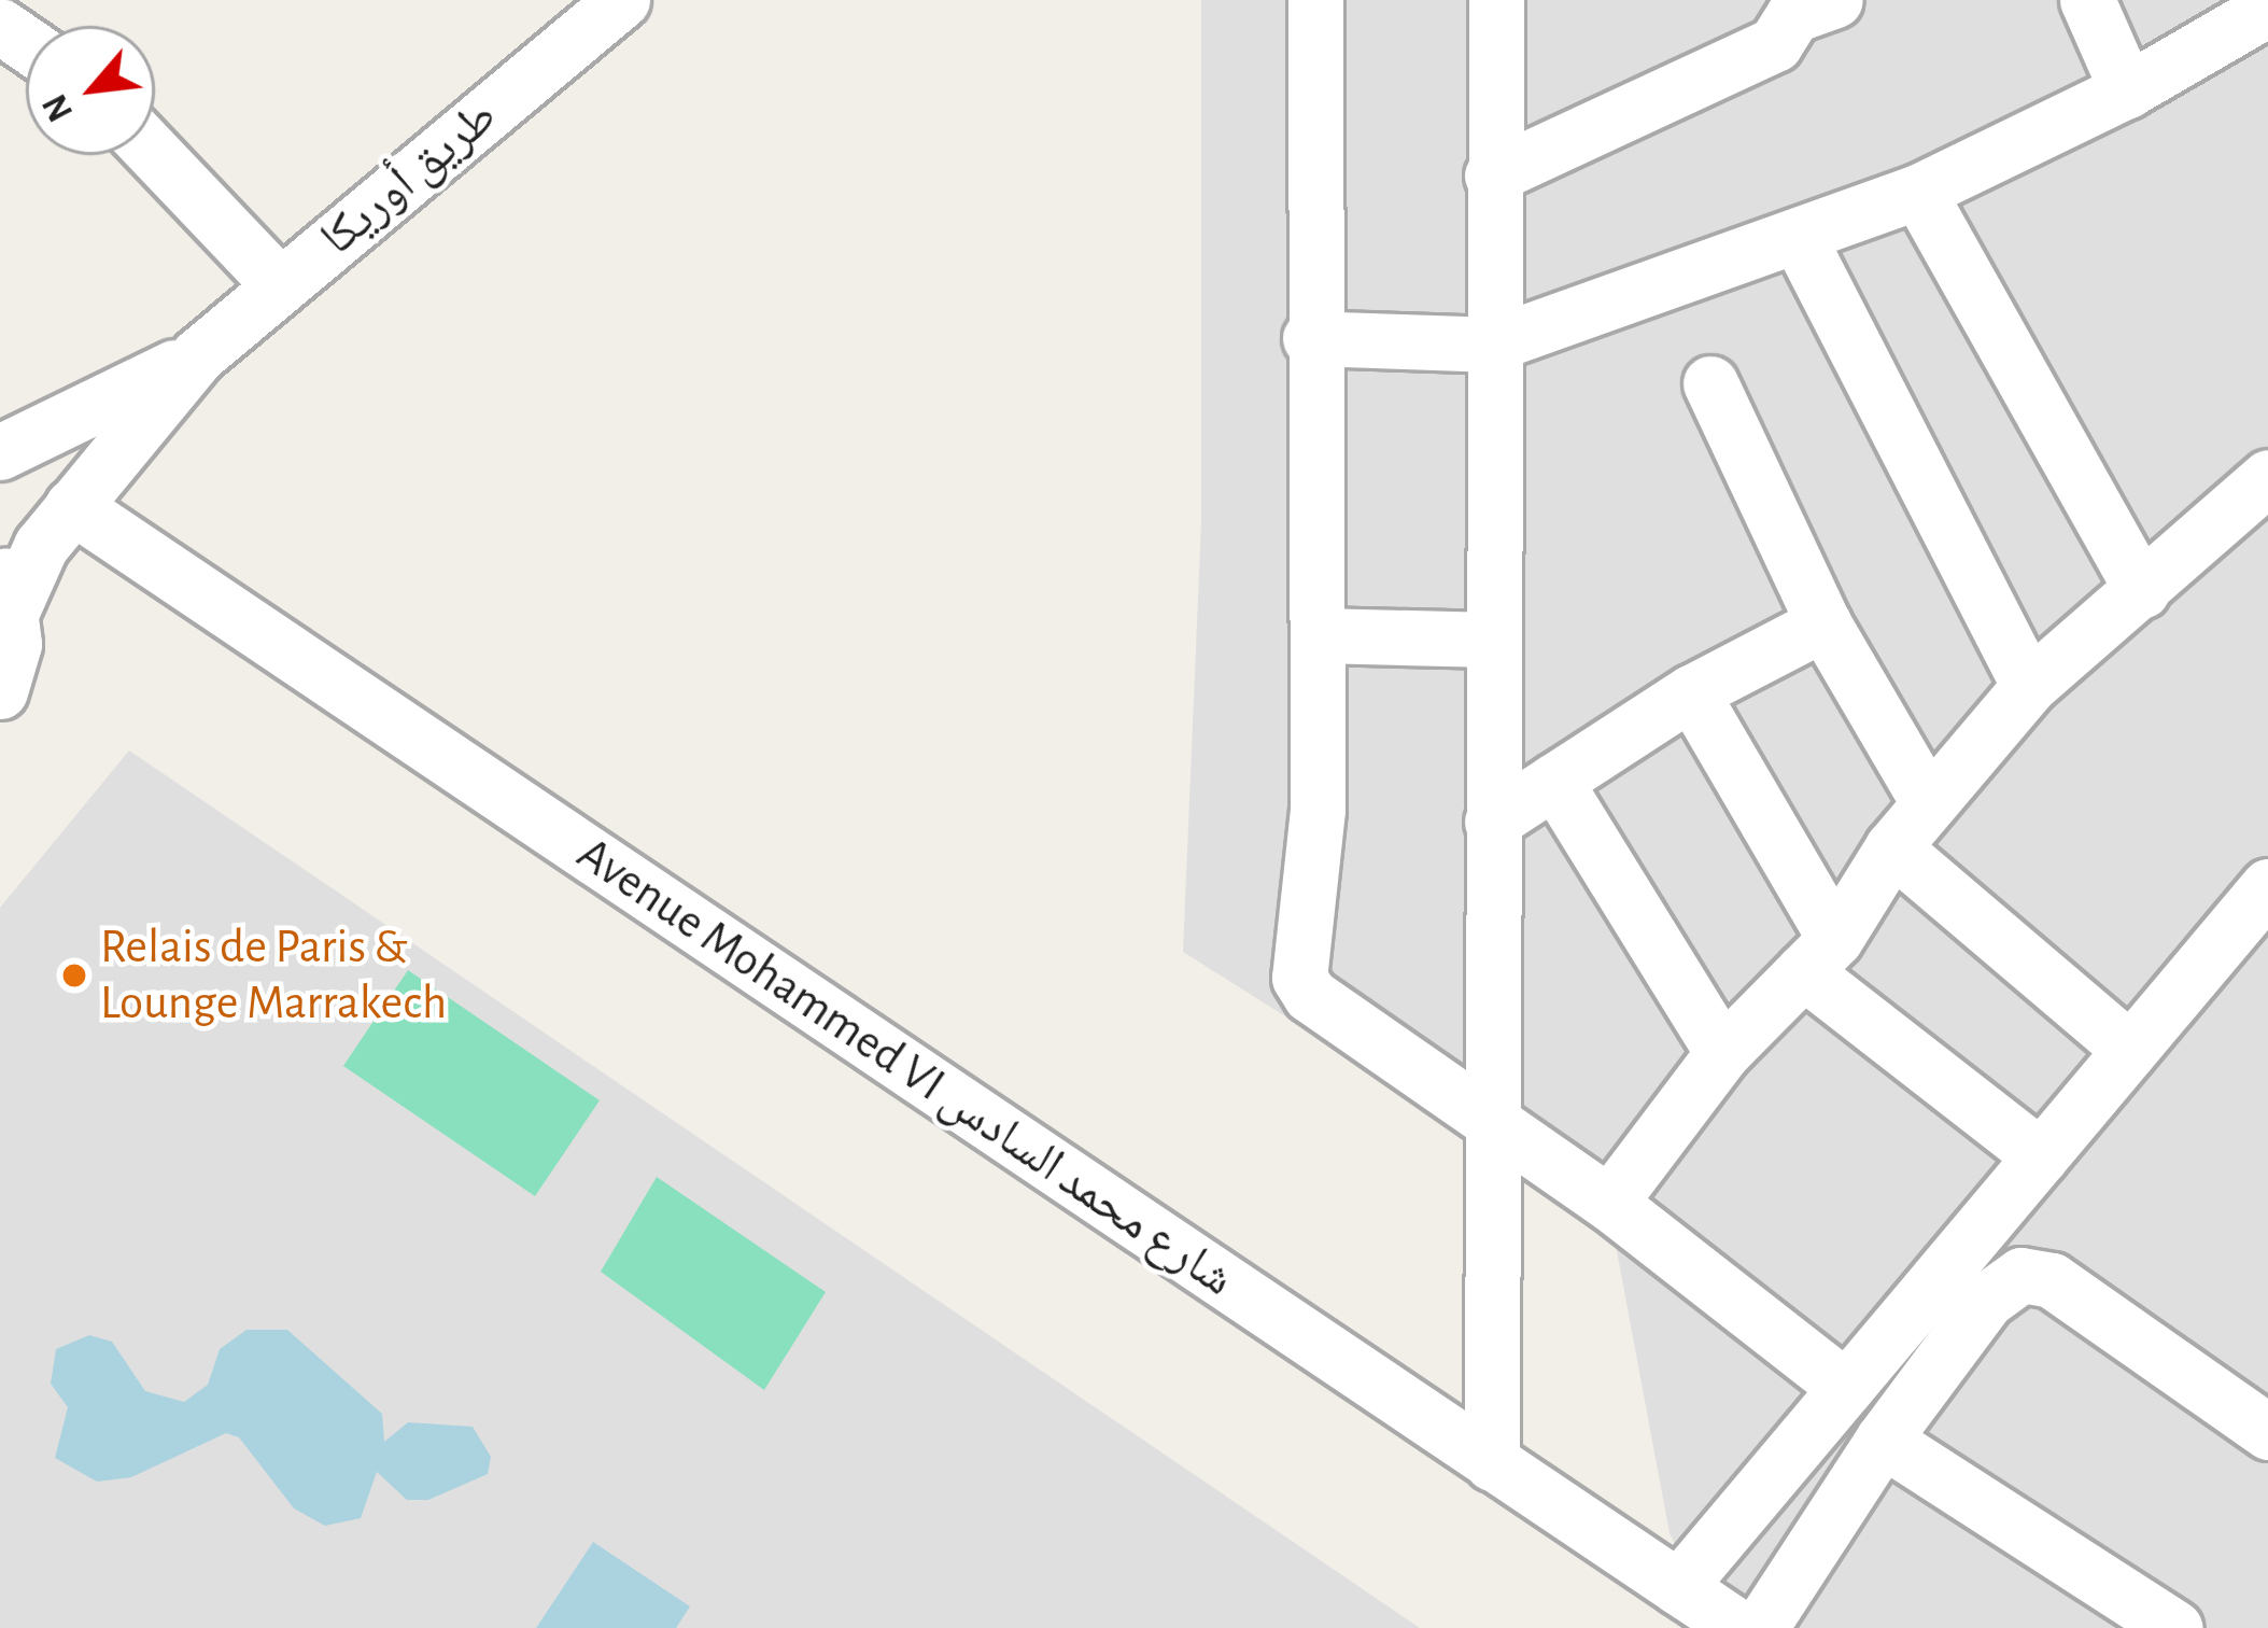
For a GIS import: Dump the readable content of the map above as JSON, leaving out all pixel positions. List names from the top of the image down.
{
  "streets": {
    "street": ["طريق أوريكا", "Avenue Mohammed VI شارع محمد السادس"]
  },
  "crossings": [
    ["طريق أوريكا", "Avenue Mohammed VI شارع محمد السادس"]
  ],
  "places": ["Relais de Paris & Lounge Marrakech"],
  "north": "bottom left"
}
